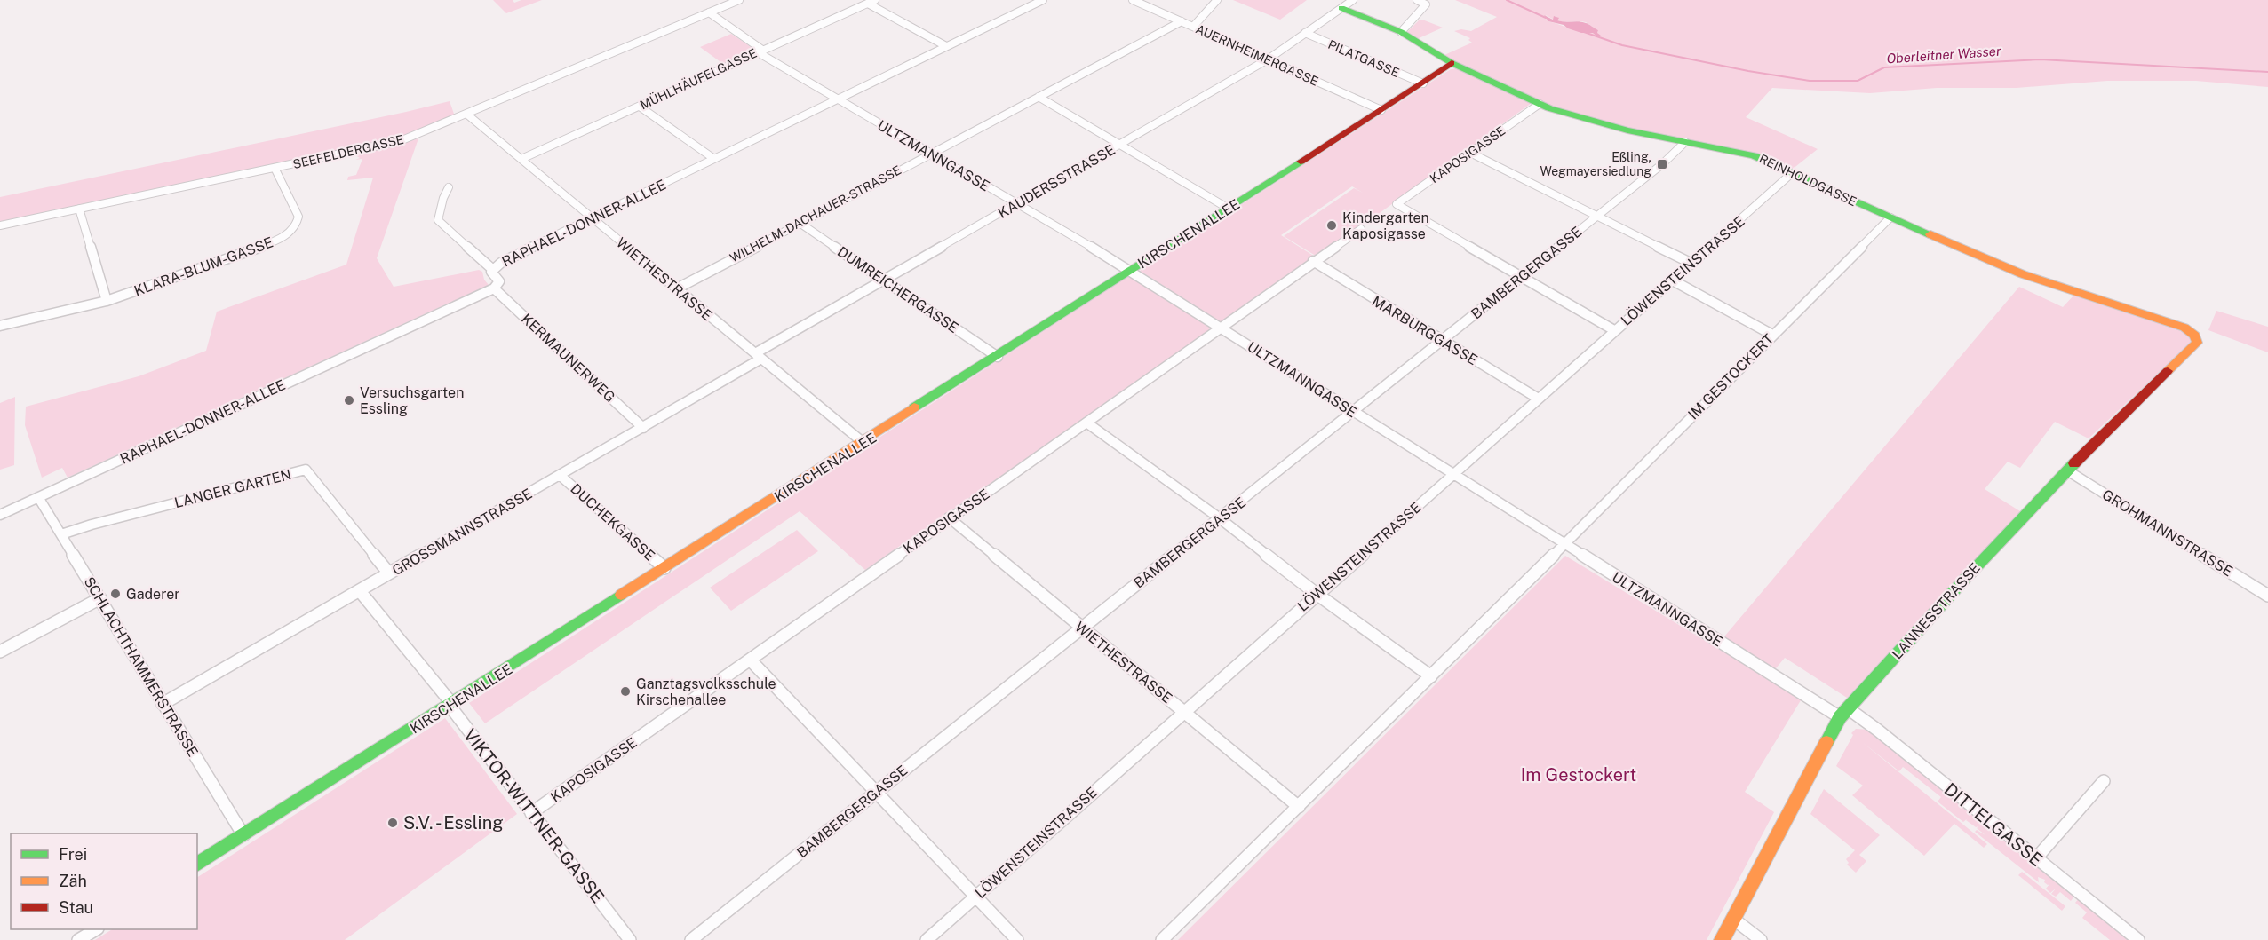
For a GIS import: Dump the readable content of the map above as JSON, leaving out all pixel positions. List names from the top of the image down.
{
  "streets": {
    "street": [
      "AUERNHEIMERGASSE",
      "PILATGASSE",
      "MÜHLHÄUFELGASSE",
      "SEEFELDERGASSE",
      "KAPOSIGASSE",
      "ULTZMANNGASSE",
      "REINHOLDGASSE",
      "KAUDERSSTRASSE",
      "WILHELM-DACHAUER-STRASSE",
      "RAPHAEL-DONNER-ALLEE",
      "KIRSCHENALLEE",
      "KLARA-BLUM-GASSE",
      "LÖWENSTEINSTRASSE",
      "BAMBERGERGASSE",
      "WIETHESTRASSE",
      "DUMREICHERGASSE",
      "MARBURGGASSE",
      "KERMAUNERWEG",
      "IM GESTOCKERT",
      "LANGER GARTEN",
      "DUCHEKGASSE",
      "GROSSMANNSTRASSE",
      "GROHMANNSTRASSE",
      "LANNESSTRASSE",
      "SCHLACHTHAMMERSTRASSE",
      "VIKTOR-WITTNER-GASSE",
      "DITTELGASSE"
    ]
  },
  "crossings": [
    ["AUERNHEIMERGASSE", "KAUDERSSTRASSE"],
    ["AUERNHEIMERGASSE", "WILHELM-DACHAUER-STRASSE"],
    ["AUERNHEIMERGASSE", "KIRSCHENALLEE"],
    ["PILATGASSE", "KAUDERSSTRASSE"],
    ["PILATGASSE", "KIRSCHENALLEE"],
    ["MÜHLHÄUFELGASSE", "ULTZMANNGASSE"],
    ["MÜHLHÄUFELGASSE", "WIETHESTRASSE"],
    ["SEEFELDERGASSE", "ULTZMANNGASSE"],
    ["SEEFELDERGASSE", "KLARA-BLUM-GASSE"],
    ["SEEFELDERGASSE", "WIETHESTRASSE"],
    ["KAPOSIGASSE", "ULTZMANNGASSE"],
    ["KAPOSIGASSE", "REINHOLDGASSE"],
    ["KAPOSIGASSE", "BAMBERGERGASSE"],
    ["KAPOSIGASSE", "WIETHESTRASSE"],
    ["KAPOSIGASSE", "MARBURGGASSE"],
    ["KAPOSIGASSE", "VIKTOR-WITTNER-GASSE"],
    ["ULTZMANNGASSE", "KAUDERSSTRASSE"],
    ["ULTZMANNGASSE", "WILHELM-DACHAUER-STRASSE"],
    ["ULTZMANNGASSE", "RAPHAEL-DONNER-ALLEE"],
    ["ULTZMANNGASSE", "KIRSCHENALLEE"],
    ["ULTZMANNGASSE", "LÖWENSTEINSTRASSE"],
    ["ULTZMANNGASSE", "BAMBERGERGASSE"],
    ["ULTZMANNGASSE", "IM GESTOCKERT"],
    ["ULTZMANNGASSE", "LANNESSTRASSE"],
    ["ULTZMANNGASSE", "DITTELGASSE"],
    ["REINHOLDGASSE", "KAUDERSSTRASSE"],
    ["REINHOLDGASSE", "KIRSCHENALLEE"],
    ["REINHOLDGASSE", "LÖWENSTEINSTRASSE"],
    ["REINHOLDGASSE", "BAMBERGERGASSE"],
    ["REINHOLDGASSE", "IM GESTOCKERT"],
    ["REINHOLDGASSE", "LANNESSTRASSE"],
    ["KAUDERSSTRASSE", "WIETHESTRASSE"],
    ["KAUDERSSTRASSE", "DUMREICHERGASSE"],
    ["KAUDERSSTRASSE", "GROSSMANNSTRASSE"],
    ["WILHELM-DACHAUER-STRASSE", "WIETHESTRASSE"],
    ["WILHELM-DACHAUER-STRASSE", "DUMREICHERGASSE"],
    ["RAPHAEL-DONNER-ALLEE", "WIETHESTRASSE"],
    ["RAPHAEL-DONNER-ALLEE", "KERMAUNERWEG"],
    ["RAPHAEL-DONNER-ALLEE", "SCHLACHTHAMMERSTRASSE"],
    ["KIRSCHENALLEE", "WIETHESTRASSE"],
    ["KIRSCHENALLEE", "DUMREICHERGASSE"],
    ["KIRSCHENALLEE", "DUCHEKGASSE"],
    ["KIRSCHENALLEE", "SCHLACHTHAMMERSTRASSE"],
    ["KIRSCHENALLEE", "VIKTOR-WITTNER-GASSE"],
    ["LÖWENSTEINSTRASSE", "WIETHESTRASSE"],
    ["LÖWENSTEINSTRASSE", "MARBURGGASSE"],
    ["BAMBERGERGASSE", "WIETHESTRASSE"],
    ["BAMBERGERGASSE", "MARBURGGASSE"],
    ["WIETHESTRASSE", "IM GESTOCKERT"],
    ["WIETHESTRASSE", "GROSSMANNSTRASSE"],
    ["KERMAUNERWEG", "GROSSMANNSTRASSE"],
    ["LANGER GARTEN", "GROSSMANNSTRASSE"],
    ["LANGER GARTEN", "SCHLACHTHAMMERSTRASSE"],
    ["DUCHEKGASSE", "GROSSMANNSTRASSE"],
    ["GROSSMANNSTRASSE", "SCHLACHTHAMMERSTRASSE"],
    ["GROSSMANNSTRASSE", "VIKTOR-WITTNER-GASSE"],
    ["GROHMANNSTRASSE", "LANNESSTRASSE"],
    ["LANNESSTRASSE", "DITTELGASSE"]
  ],
  "water": ["Oberleitner Wasser"],
  "parks": ["Im Gestockert"],
  "places": {
    "transit": ["Eßling, Wegmayersiedlung"],
    "other": [
      "Kindergarten Kaposigasse",
      "Versuchsgarten Essling",
      "Gaderer",
      "Ganztagsvolksschule Kirschenallee",
      "S.V. - Essling"
    ]
  },
  "legend": ["Frei", "Zäh", "Stau"]
}
